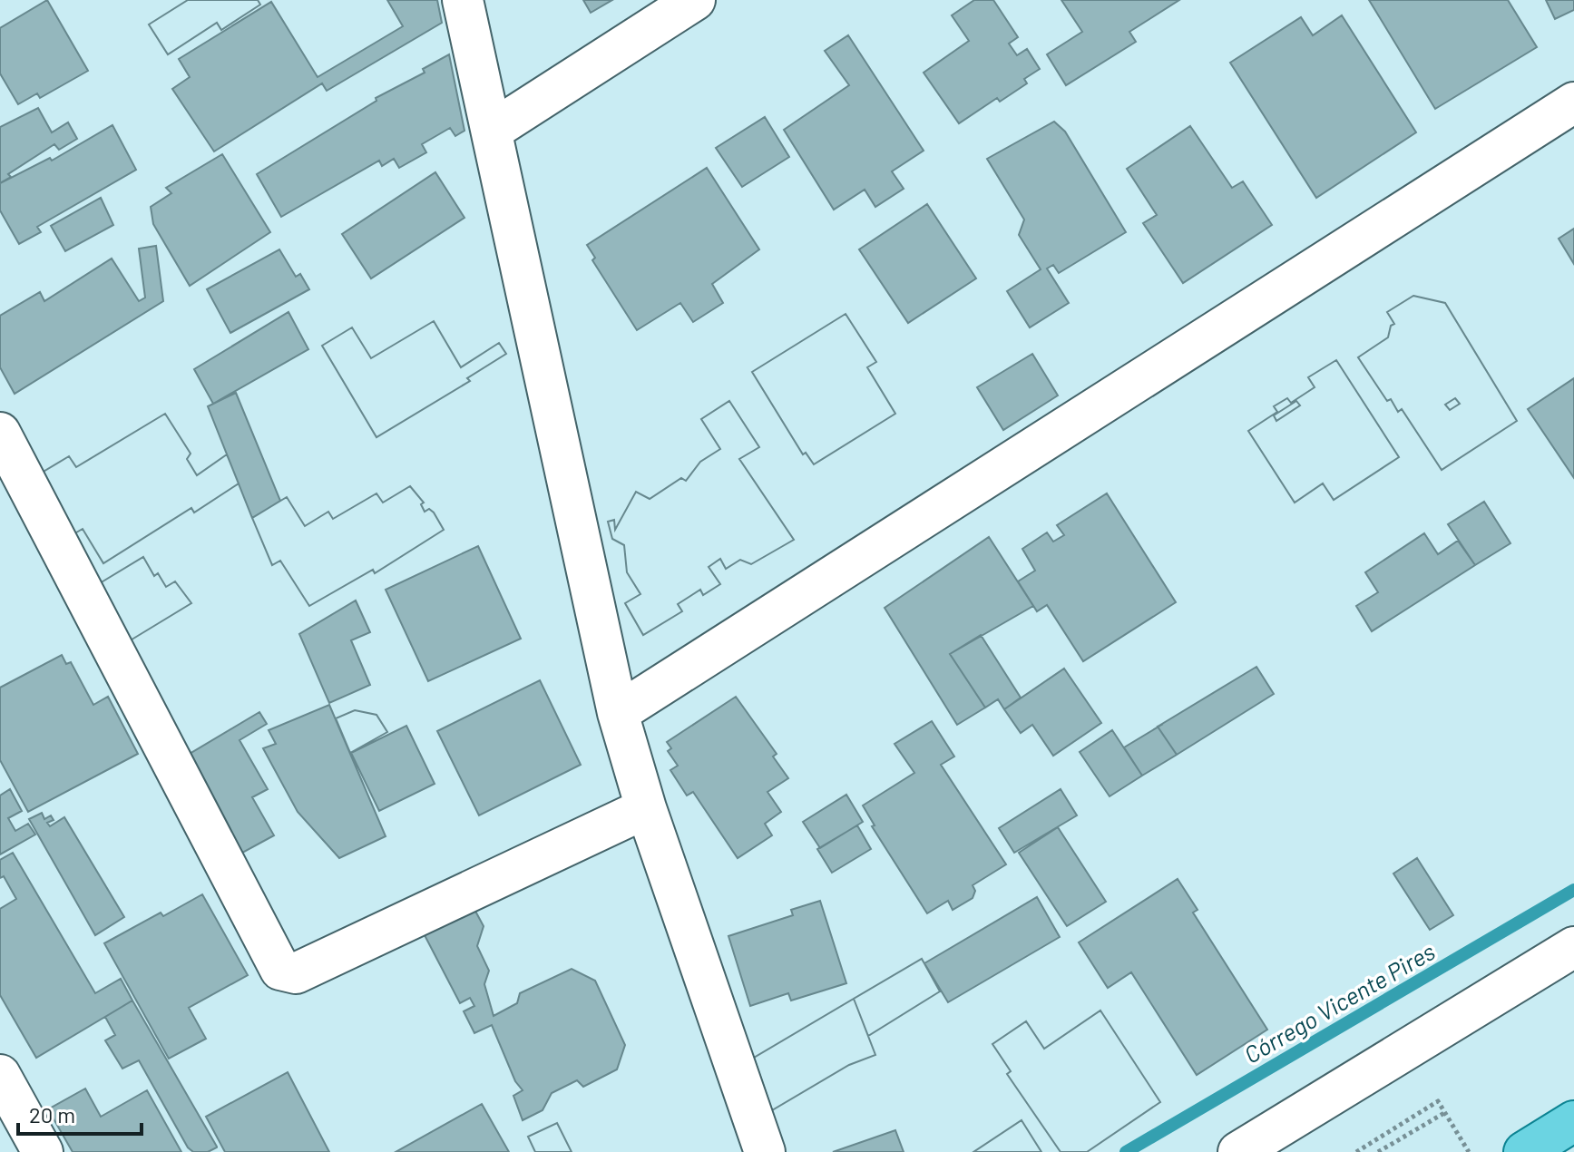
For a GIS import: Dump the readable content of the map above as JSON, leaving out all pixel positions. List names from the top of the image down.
{
  "water": ["Córrego Vicente Pires"],
  "scale_bar": "20 m"
}
